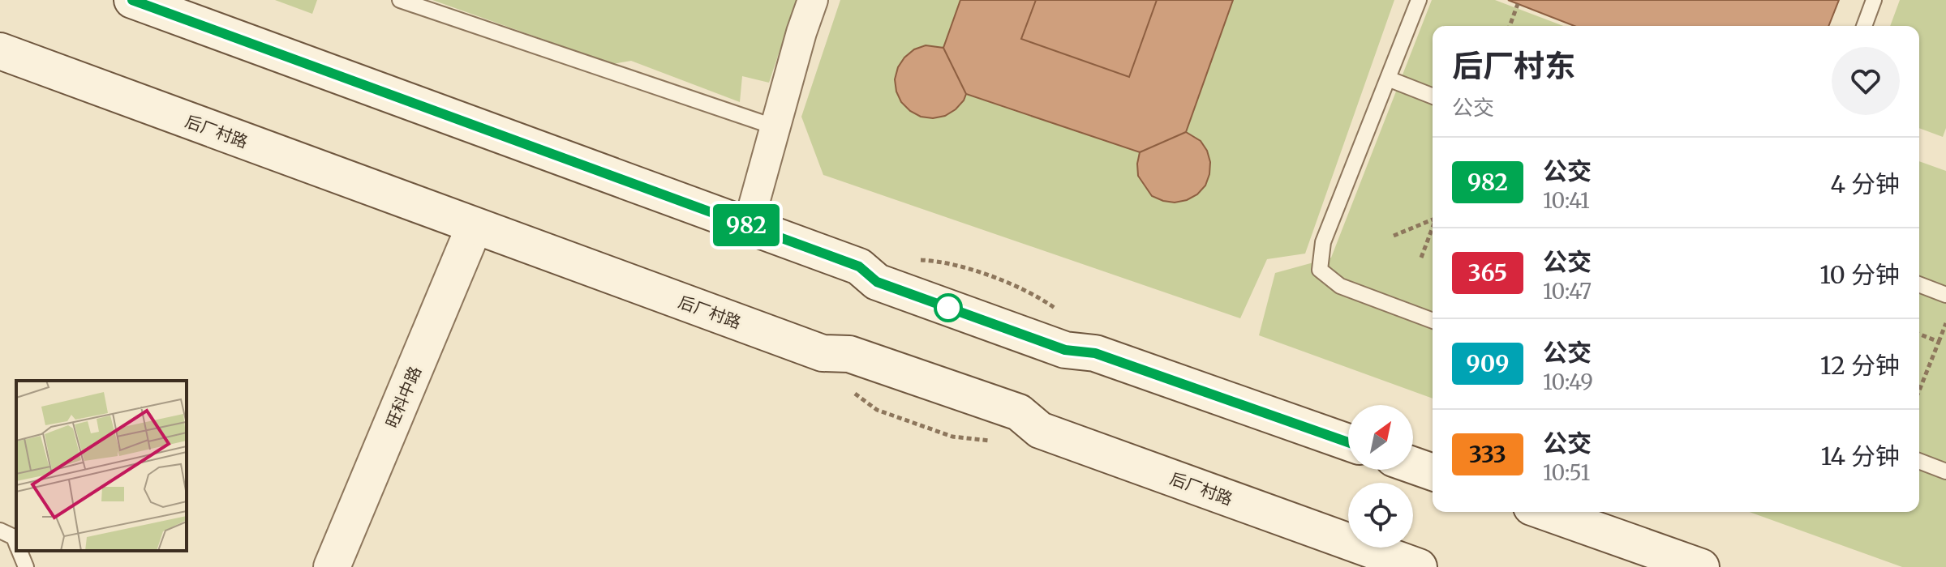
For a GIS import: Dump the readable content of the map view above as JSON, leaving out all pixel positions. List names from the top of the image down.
{
  "streets": {
    "main road": ["后厂村路", "旺科中路"]
  },
  "crossings": [
    ["后厂村路", "旺科中路"]
  ],
  "lines": ["bus line 982"],
  "north": "top right",
  "page": {
    "on_map": "982",
    "heading": ["后厂村东", "公交"],
    "list": [
      {
        "mark": "982",
        "name": "公交",
        "note": "10:41",
        "value": "4 分钟"
      },
      {
        "mark": "365",
        "name": "公交",
        "note": "10:47",
        "value": "10 分钟"
      },
      {
        "mark": "909",
        "name": "公交",
        "note": "10:49",
        "value": "12 分钟"
      },
      {
        "mark": "333",
        "name": "公交",
        "note": "10:51",
        "value": "14 分钟"
      }
    ]
  }
}
